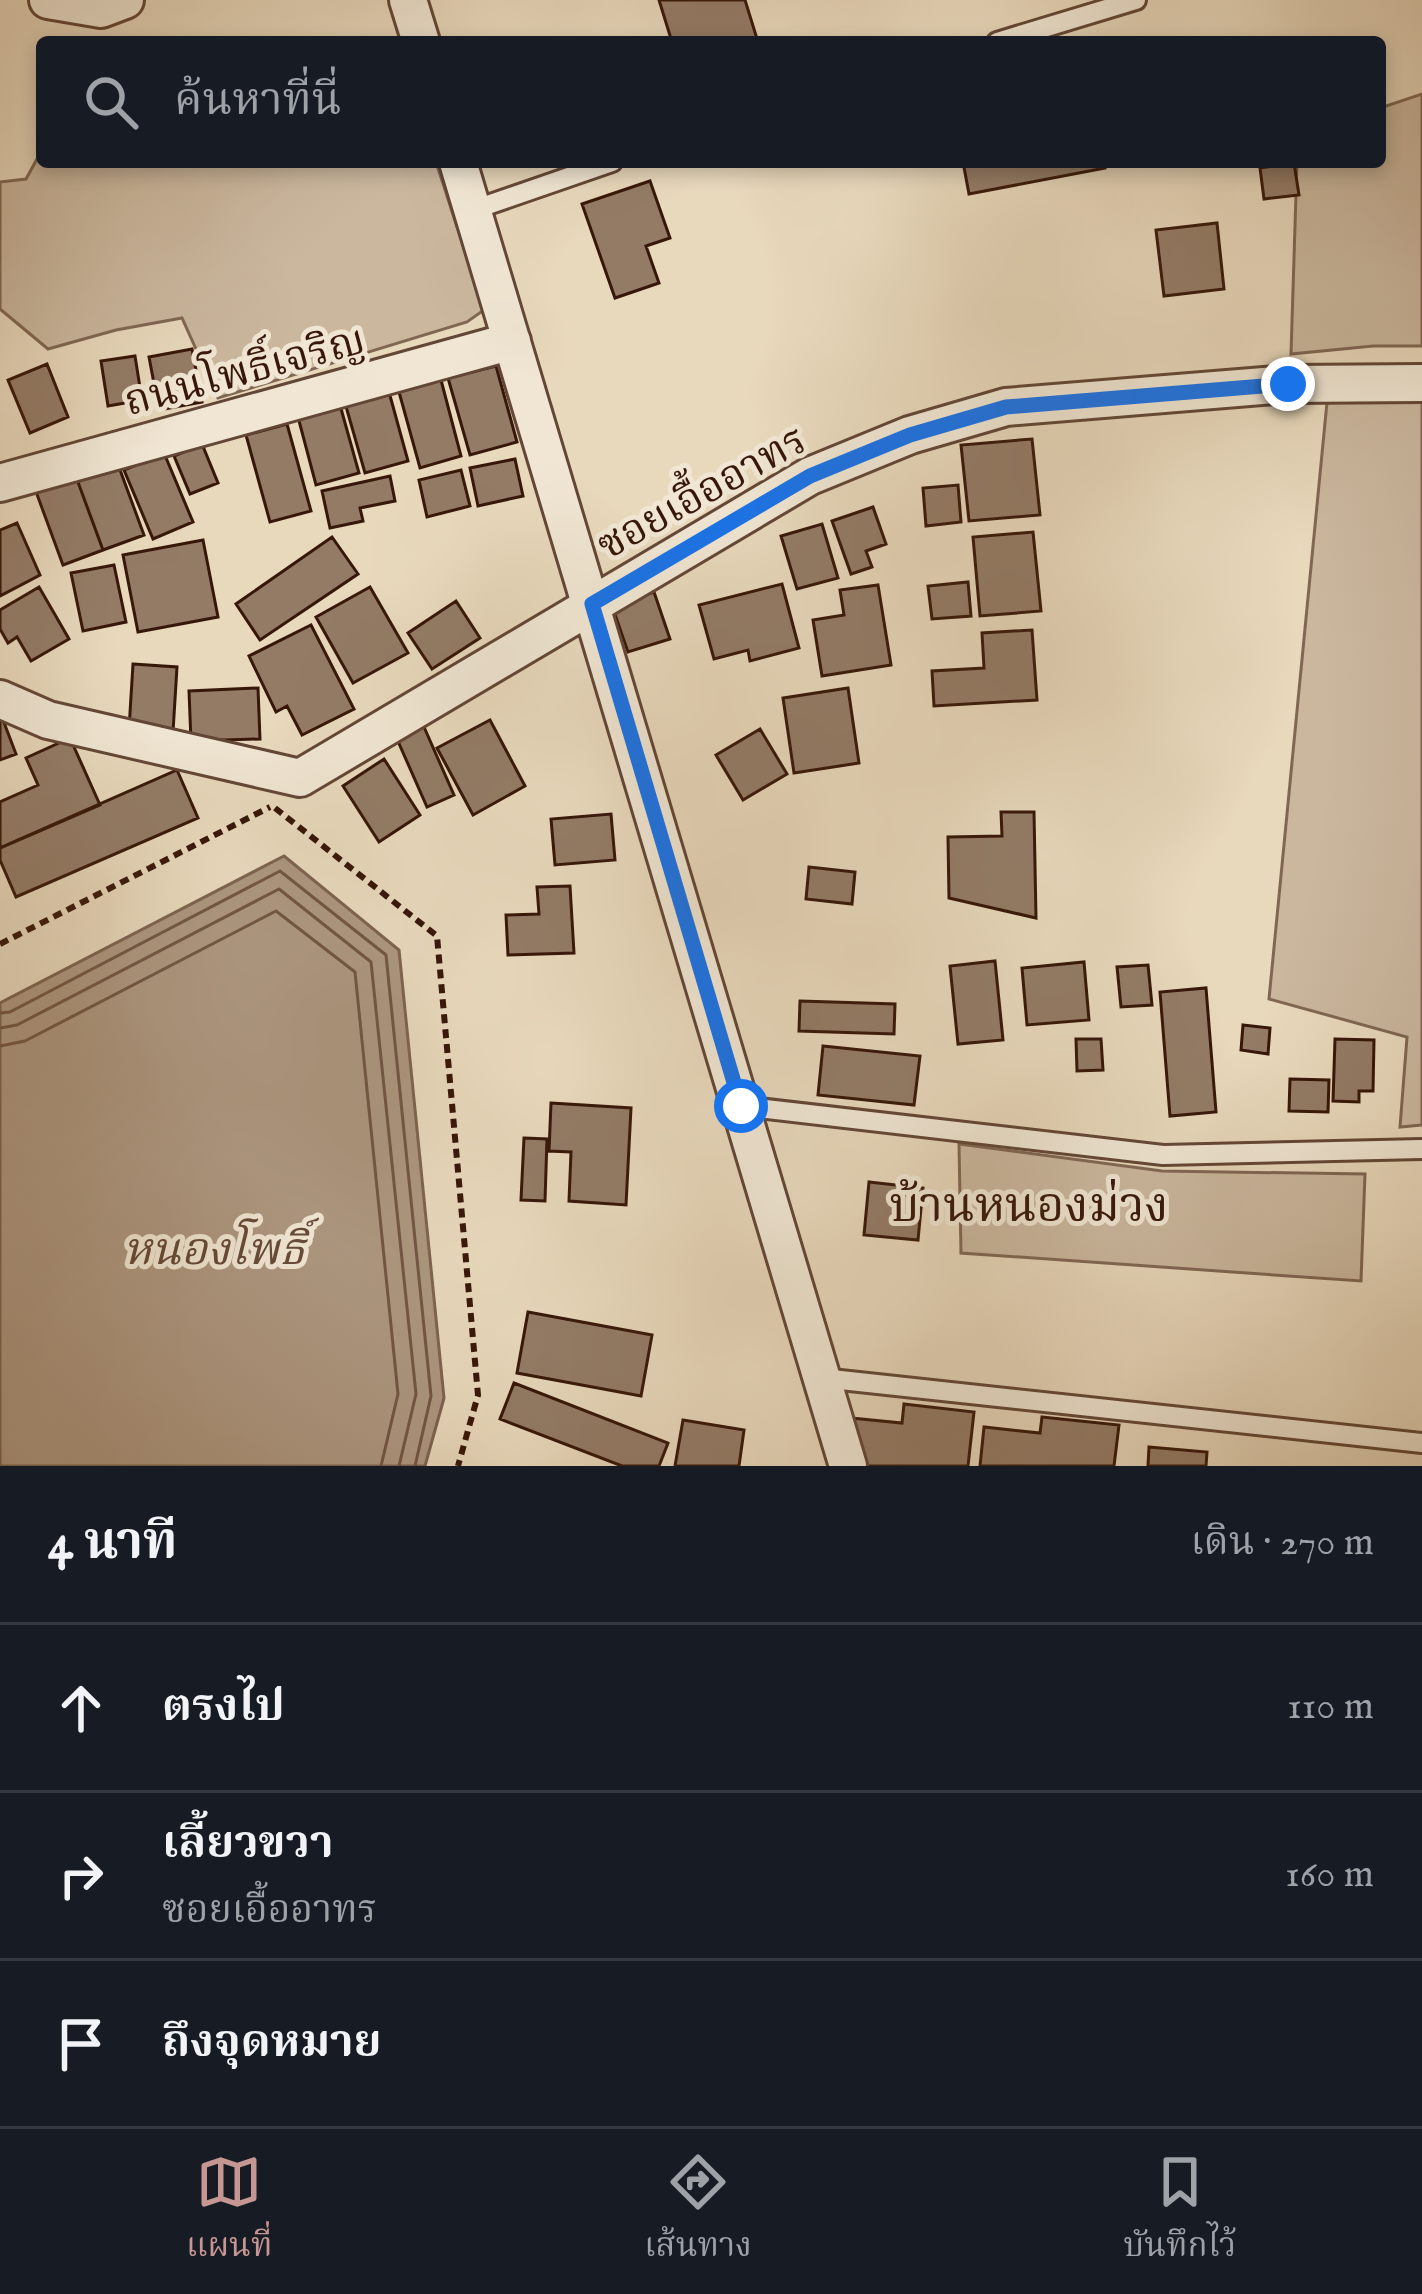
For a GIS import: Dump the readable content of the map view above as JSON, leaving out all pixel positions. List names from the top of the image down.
{
  "streets": {
    "street": ["ถนนโพธิ์เจริญ", "ซอยเอื้ออาทร"]
  },
  "districts": ["บ้านหนองม่วง"],
  "water": ["หนองโพธิ์"],
  "page": {
    "search": "ค้นหาที่นี่",
    "heading": ["4 นาที", "เดิน · 270 m"],
    "list": [
      ["ตรงไป", "110 m"],
      ["เลี้ยวขวา", "ซอยเอื้ออาทร", "160 m"],
      "ถึงจุดหมาย"
    ],
    "nav": ["แผนที่", "เส้นทาง", "บันทึกไว้"]
  }
}
